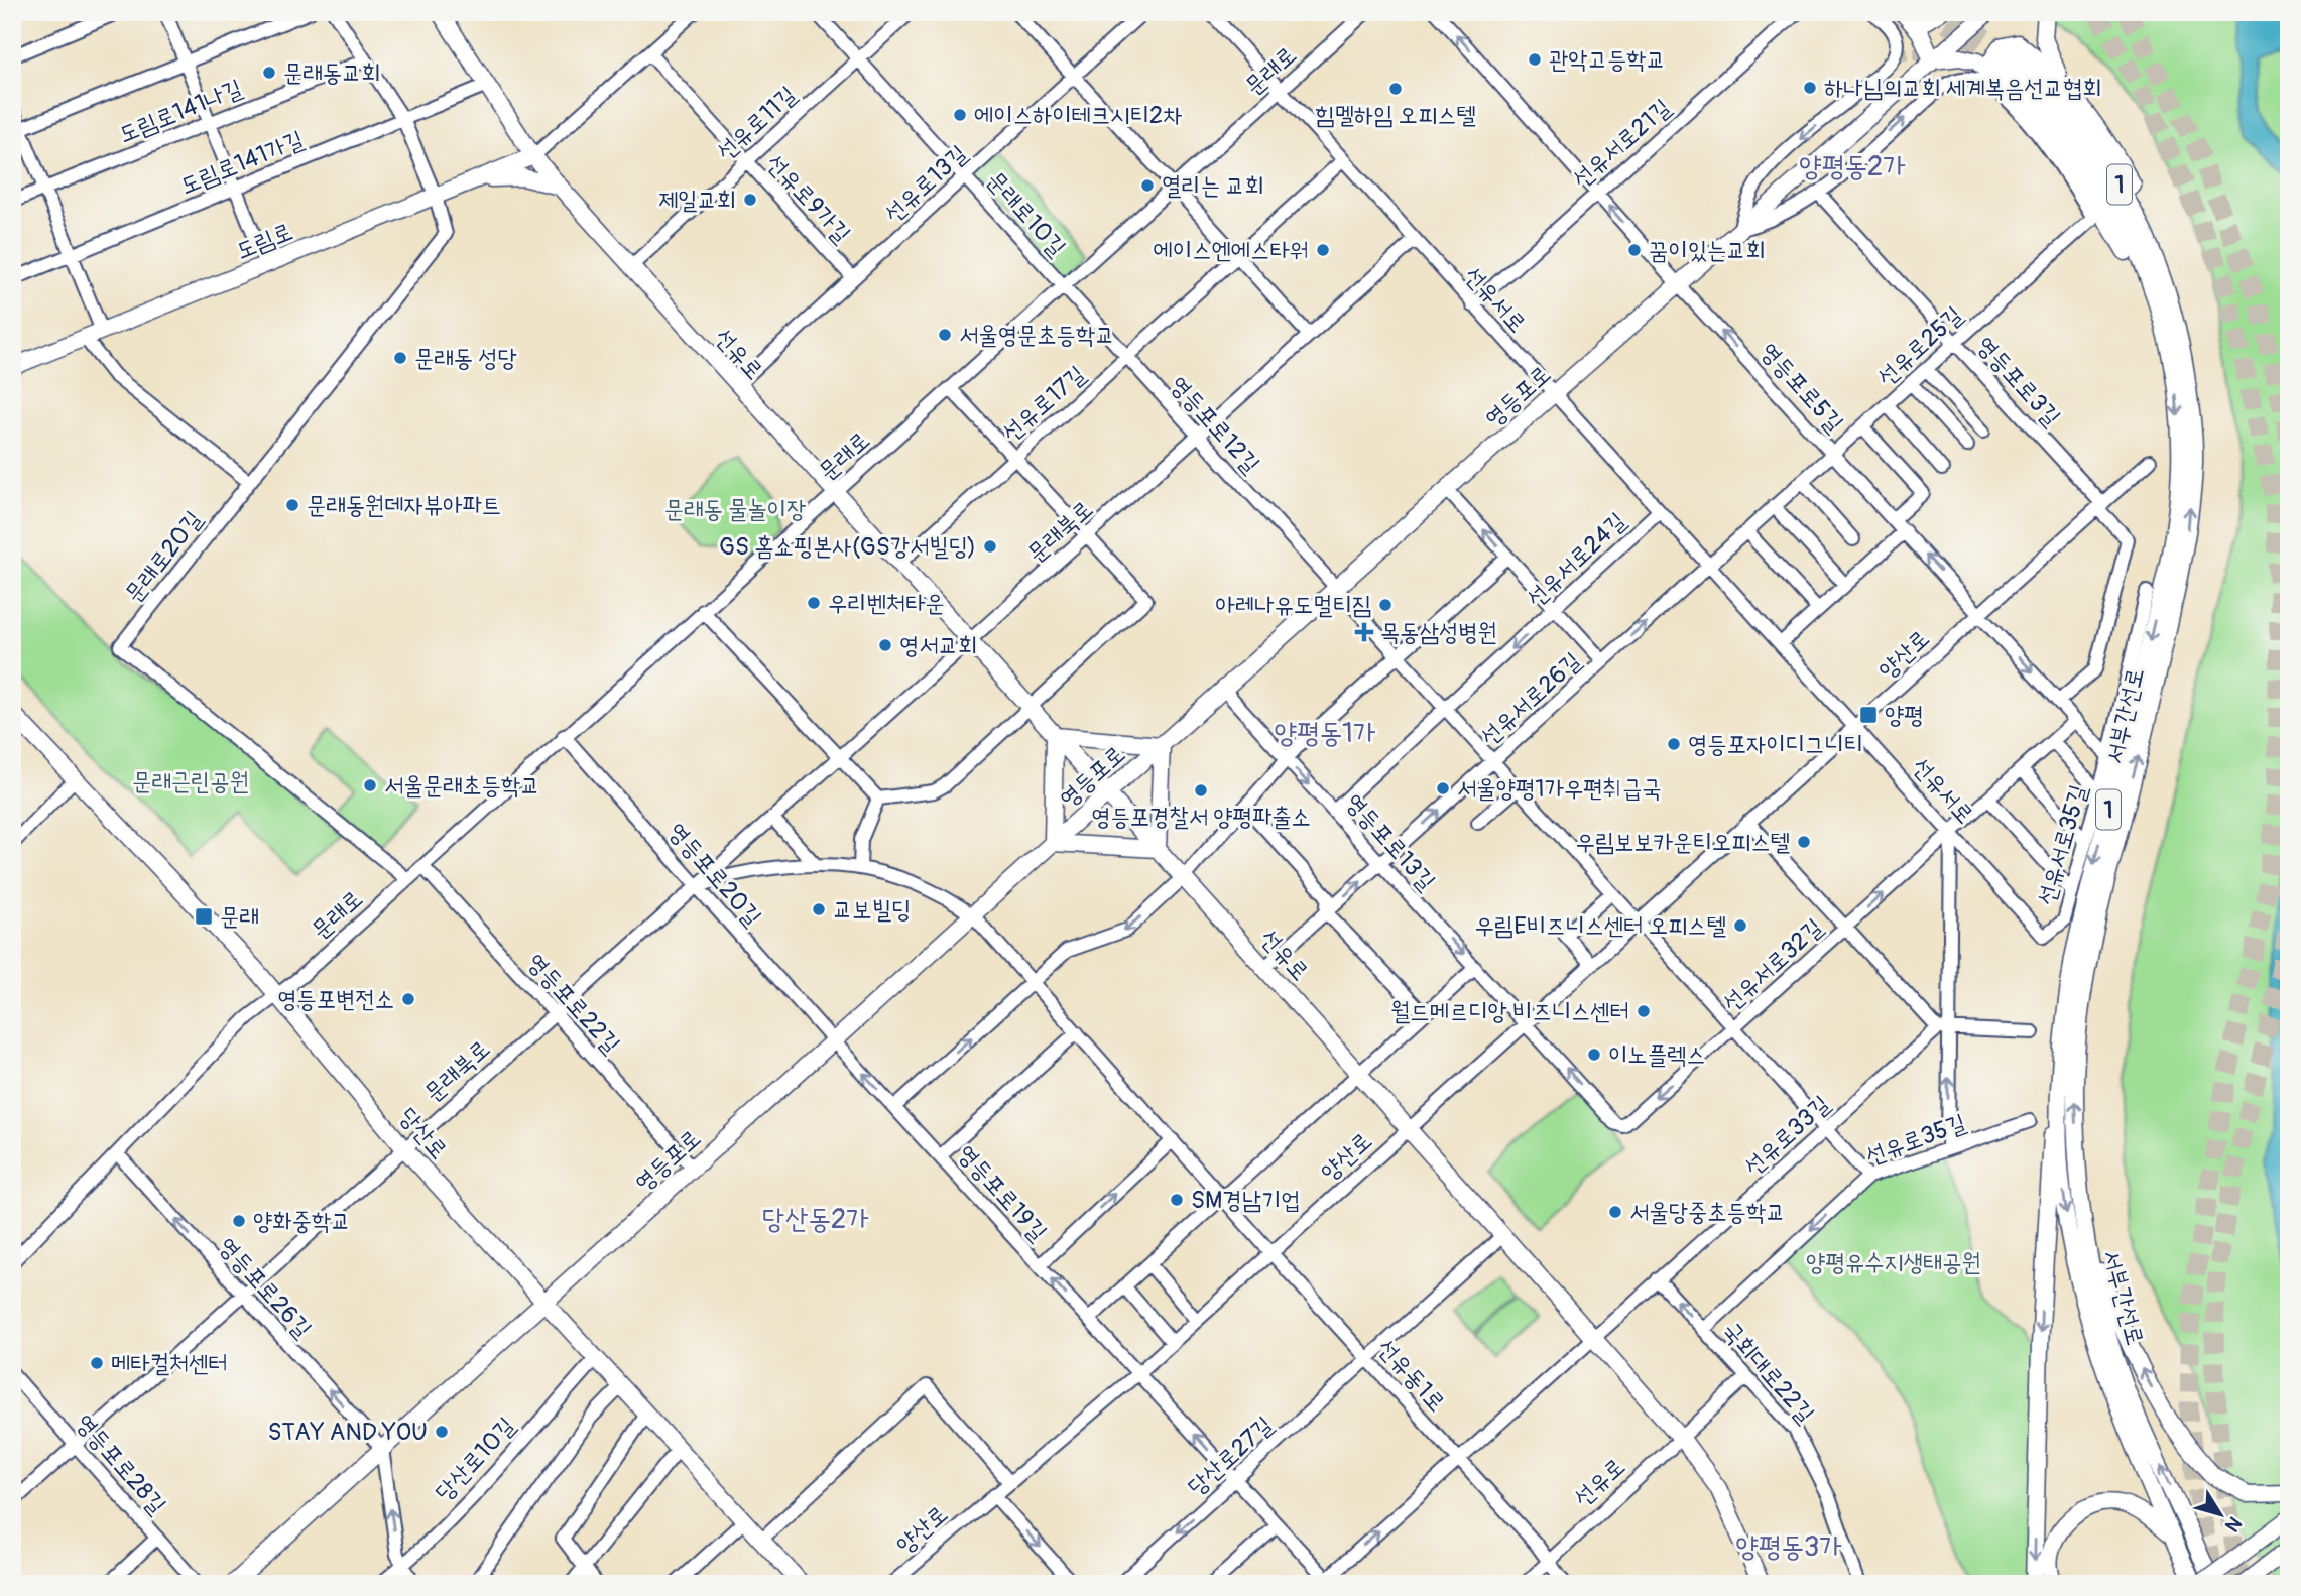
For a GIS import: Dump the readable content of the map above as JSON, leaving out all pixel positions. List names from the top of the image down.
{
  "streets": {
    "main road": [
      "1",
      "도림로",
      "선유로",
      "영등포로",
      "서부간선로",
      "당산로"
    ],
    "street": [
      "문래로",
      "도림로141나길",
      "선유로11길",
      "선유서로21길",
      "도림로141가길",
      "선유로13길",
      "선유로9가길",
      "문래로10길",
      "선유서로",
      "선유로25길",
      "영등포로3길",
      "영등포로5길",
      "선유로17길",
      "영등포로12길",
      "문래북로",
      "문래로20길",
      "선유서로24길",
      "양산로",
      "선유서로26길",
      "영등포로13길",
      "선유서로35길",
      "영등포로20길",
      "선유서로32길",
      "영등포로22길",
      "선유로33길",
      "선유로35길",
      "영등포로19길",
      "영등포로26길",
      "국회대로22길",
      "선유동1로",
      "당산로27길",
      "당산로10길",
      "영등포로28길"
    ]
  },
  "crossings": [
    ["문래로", "문래로10길"],
    ["문래로", "선유서로"],
    ["문래로", "선유로"],
    ["문래로", "영등포로12길"],
    ["문래로", "문래로20길"],
    ["문래로", "영등포로20길"],
    ["문래로", "영등포로22길"],
    ["문래로", "당산로"],
    ["문래로", "영등포로26길"],
    ["선유로11길", "선유로9가길"],
    ["선유로11길", "문래로10길"],
    ["선유로11길", "선유로"],
    ["선유서로21길", "선유서로"],
    ["선유서로21길", "영등포로5길"],
    ["도림로141가길", "선유로"],
    ["선유로13길", "선유로9가길"],
    ["선유로13길", "문래로10길"],
    ["선유로13길", "선유로"],
    ["문래로10길", "영등포로12길"],
    ["도림로", "선유로"],
    ["도림로", "문래로20길"],
    ["선유서로", "선유로25길"],
    ["선유서로", "영등포로"],
    ["선유서로", "선유로17길"],
    ["선유서로", "문래북로"],
    ["선유서로", "선유서로24길"],
    ["선유서로", "양산로"],
    ["선유서로", "선유서로26길"],
    ["선유서로", "선유서로35길"],
    ["선유서로", "선유서로32길"],
    ["선유로25길", "영등포로3길"],
    ["선유로25길", "영등포로5길"],
    ["선유로25길", "선유서로26길"],
    ["선유로", "영등포로"],
    ["선유로", "선유로17길"],
    ["선유로", "문래북로"],
    ["선유로", "양산로"],
    ["선유로", "선유로33길"],
    ["선유로", "국회대로22길"],
    ["선유로", "선유동1로"],
    ["영등포로3길", "영등포로5길"],
    ["영등포로3길", "양산로"],
    ["영등포로5길", "영등포로"],
    ["영등포로5길", "양산로"],
    ["영등포로5길", "선유서로35길"],
    ["영등포로5길", "선유서로32길"],
    ["영등포로", "영등포로12길"],
    ["영등포로", "영등포로13길"],
    ["영등포로", "영등포로20길"],
    ["영등포로", "영등포로22길"],
    ["영등포로", "당산로"],
    ["영등포로", "영등포로19길"],
    ["영등포로", "영등포로26길"],
    ["영등포로", "선유동1로"],
    ["선유로17길", "영등포로12길"],
    ["영등포로12길", "문래북로"],
    ["영등포로12길", "선유서로24길"],
    ["영등포로12길", "양산로"],
    ["영등포로12길", "선유서로26길"],
    ["영등포로12길", "선유서로32길"],
    ["영등포로12길", "선유로33길"],
    ["영등포로12길", "선유로35길"],
    ["문래북로", "영등포로20길"],
    ["문래북로", "영등포로22길"],
    ["문래북로", "당산로"],
    ["문래북로", "영등포로26길"],
    ["문래북로", "선유동1로"],
    ["문래북로", "영등포로28길"],
    ["선유서로24길", "영등포로13길"],
    ["양산로", "영등포로13길"],
    ["양산로", "선유서로32길"],
    ["양산로", "영등포로19길"],
    ["양산로", "선유동1로"],
    ["선유서로26길", "영등포로13길"],
    ["영등포로13길", "선유서로32길"],
    ["영등포로20길", "영등포로19길"],
    ["영등포로20길", "선유동1로"],
    ["당산로", "당산로10길"],
    ["선유로33길", "국회대로22길"],
    ["선유로35길", "국회대로22길"],
    ["영등포로19길", "당산로27길"],
    ["선유동1로", "당산로27길"]
  ],
  "one_way": [
    "선유서로26길",
    "선유로35길",
    "영등포로19길",
    "영등포로26길"
  ],
  "districts": [
    "양평동2가",
    "양평동1가",
    "당산동2가",
    "양평동3가"
  ],
  "parks": ["문래동 물놀이장", "문래근린공원", "양평유수지생태공원"],
  "places": {
    "other": [
      "관악고등학교",
      "문래동교회",
      "하나님의교회 세계복음선교협회",
      "힘멜하임 오피스텔",
      "에이스하이테크시티2차",
      "열리는 교회",
      "제일교회",
      "에이스엔에스타워",
      "꿈이있는교회",
      "서울영문초등학교",
      "문래동 성당",
      "문래동원데자뷰아파트",
      "GS 홈쇼핑본사(GS강서빌딩)",
      "우리벤처타운",
      "아레나유도멀티짐",
      "영서교회",
      "영등포자이디그니티",
      "서울문래초등학교",
      "서울양평1가우편취급국",
      "영등포경찰서 양평파출소",
      "우림보보카운티오피스텔",
      "교보빌딩",
      "우림E비즈니스센터 오피스텔",
      "영등포변전소",
      "월드메르디앙 비즈니스센터",
      "이노플렉스",
      "SM경남기업",
      "서울당중초등학교",
      "양화중학교",
      "메타컬처센터",
      "STAY AND YOU"
    ],
    "health": ["목동삼성병원"],
    "transit": ["양평", "문래"]
  },
  "north": "bottom right"
}
